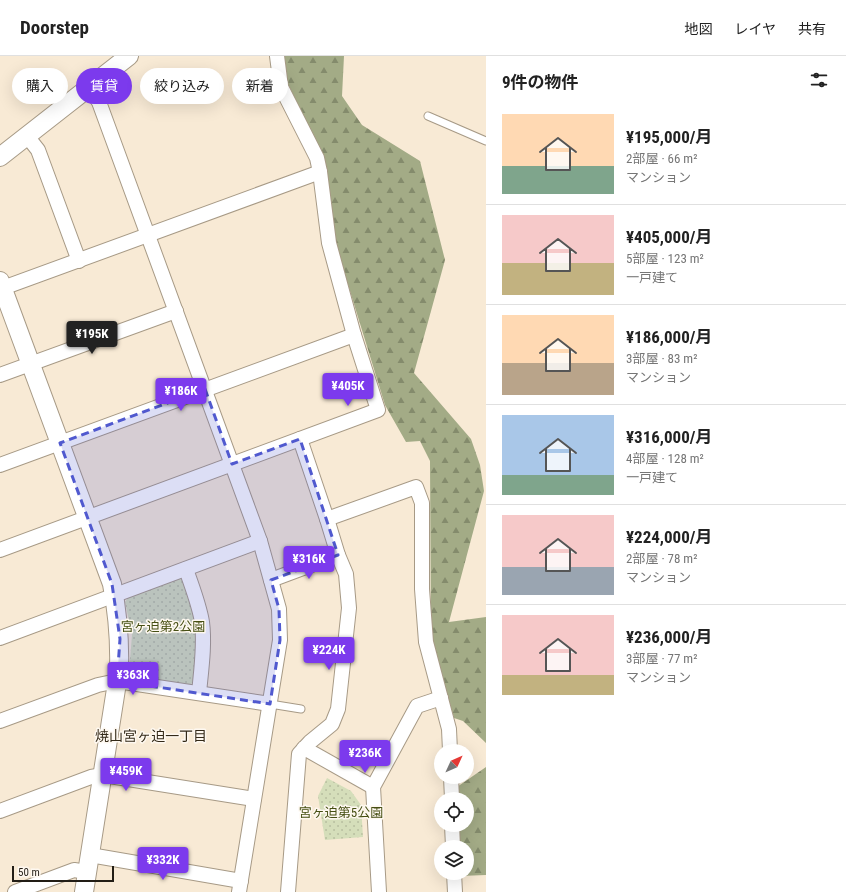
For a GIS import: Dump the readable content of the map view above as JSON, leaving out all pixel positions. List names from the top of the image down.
{
  "districts": ["焼山宮ヶ迫一丁目"],
  "parks": ["宮ヶ迫第2公園", "宮ヶ迫第5公園"],
  "scale_bar": "50 m",
  "north": "top right",
  "page": {
    "header": "Doorstep",
    "nav": ["地図", "レイヤ", "共有"],
    "heading": "9件の物件",
    "chip": [
      "購入",
      "賃貸",
      "絞り込み",
      "新着"
    ],
    "list": [
      {
        "name": "¥195,000/月",
        "note": "2部屋 · 66 m² · マンション"
      },
      {
        "name": "¥405,000/月",
        "note": "5部屋 · 123 m² · 一戸建て"
      },
      {
        "name": "¥186,000/月",
        "note": "3部屋 · 83 m² · マンション"
      },
      {
        "name": "¥316,000/月",
        "note": "4部屋 · 128 m² · 一戸建て"
      },
      {
        "name": "¥224,000/月",
        "note": "2部屋 · 78 m² · マンション"
      },
      {
        "name": "¥236,000/月",
        "note": "3部屋 · 77 m² · マンション"
      }
    ],
    "price": [
      "¥195K",
      "¥405K",
      "¥186K",
      "¥316K",
      "¥224K",
      "¥363K",
      "¥236K",
      "¥459K",
      "¥332K"
    ],
    "scale": "50 m"
  }
}
